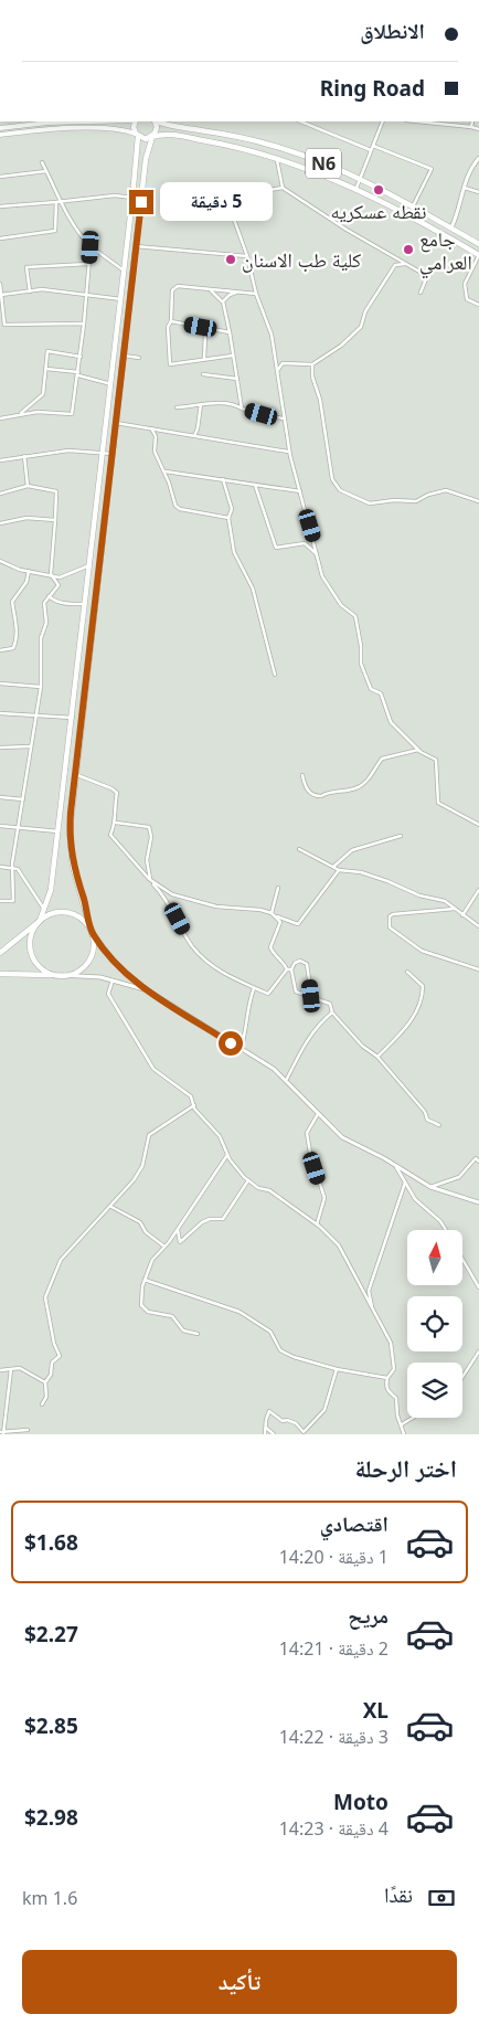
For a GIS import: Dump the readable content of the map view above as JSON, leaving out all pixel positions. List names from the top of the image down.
{
  "streets": {
    "main road": ["N6"]
  },
  "places": ["نقطه عسكريه", "جامع العرامي", "كلية طب الاسنان"],
  "north": "top",
  "page": {
    "banner": ["الانطلاق", "Ring Road"],
    "bubble": "5 دقيقة",
    "heading": "اختر الرحلة",
    "list": [
      {
        "name": "اقتصادي",
        "note": "1 دقيقة · 14:20",
        "value": "$1.68"
      },
      {
        "name": "مريح",
        "note": "2 دقيقة · 14:21",
        "value": "$2.27"
      },
      {
        "name": "XL",
        "note": "3 دقيقة · 14:22",
        "value": "$2.85"
      },
      {
        "name": "Moto",
        "note": "4 دقيقة · 14:23",
        "value": "$2.98"
      }
    ],
    "pay": ["نقدًا", "1.6 km"],
    "buttons": "تأكيد"
  }
}
